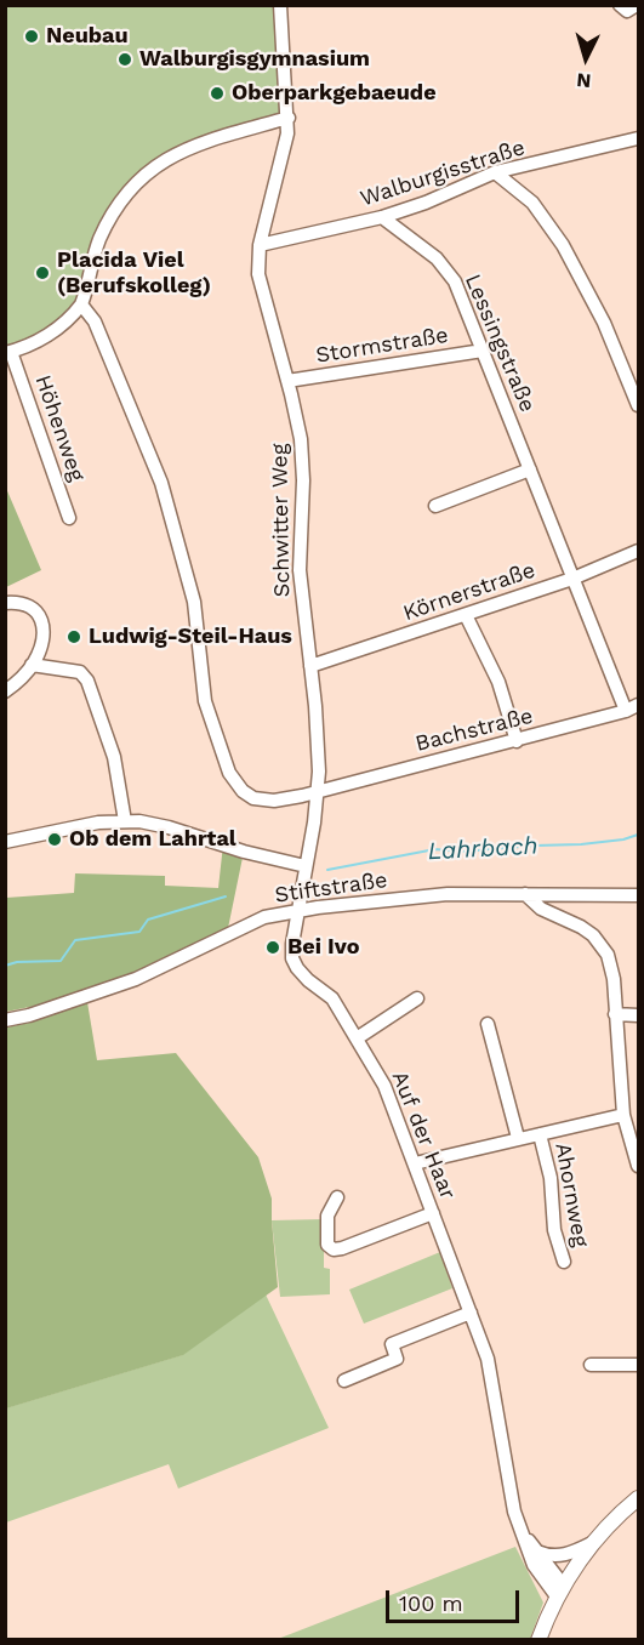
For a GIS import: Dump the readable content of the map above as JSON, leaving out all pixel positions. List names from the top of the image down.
{
  "streets": {
    "street": [
      "Walburgisstraße",
      "Lessingstraße",
      "Stormstraße",
      "Höhenweg",
      "Schwitter Weg",
      "Körnerstraße",
      "Bachstraße",
      "Stiftstraße",
      "Auf der Haar",
      "Ahornweg"
    ]
  },
  "crossings": [
    ["Walburgisstraße", "Lessingstraße"],
    ["Walburgisstraße", "Schwitter Weg"],
    ["Lessingstraße", "Stormstraße"],
    ["Lessingstraße", "Körnerstraße"],
    ["Lessingstraße", "Bachstraße"],
    ["Stormstraße", "Schwitter Weg"],
    ["Schwitter Weg", "Körnerstraße"],
    ["Schwitter Weg", "Bachstraße"],
    ["Schwitter Weg", "Stiftstraße"],
    ["Schwitter Weg", "Auf der Haar"],
    ["Stiftstraße", "Auf der Haar"]
  ],
  "water": ["Lahrbach"],
  "places": [
    "Neubau",
    "Walburgisgymnasium",
    "Oberparkgebaeude",
    "Placida Viel (Berufskolleg)",
    "Ludwig-Steil-Haus",
    "Ob dem Lahrtal",
    "Bei Ivo"
  ],
  "scale_bar": "100 m",
  "north": "bottom"
}
